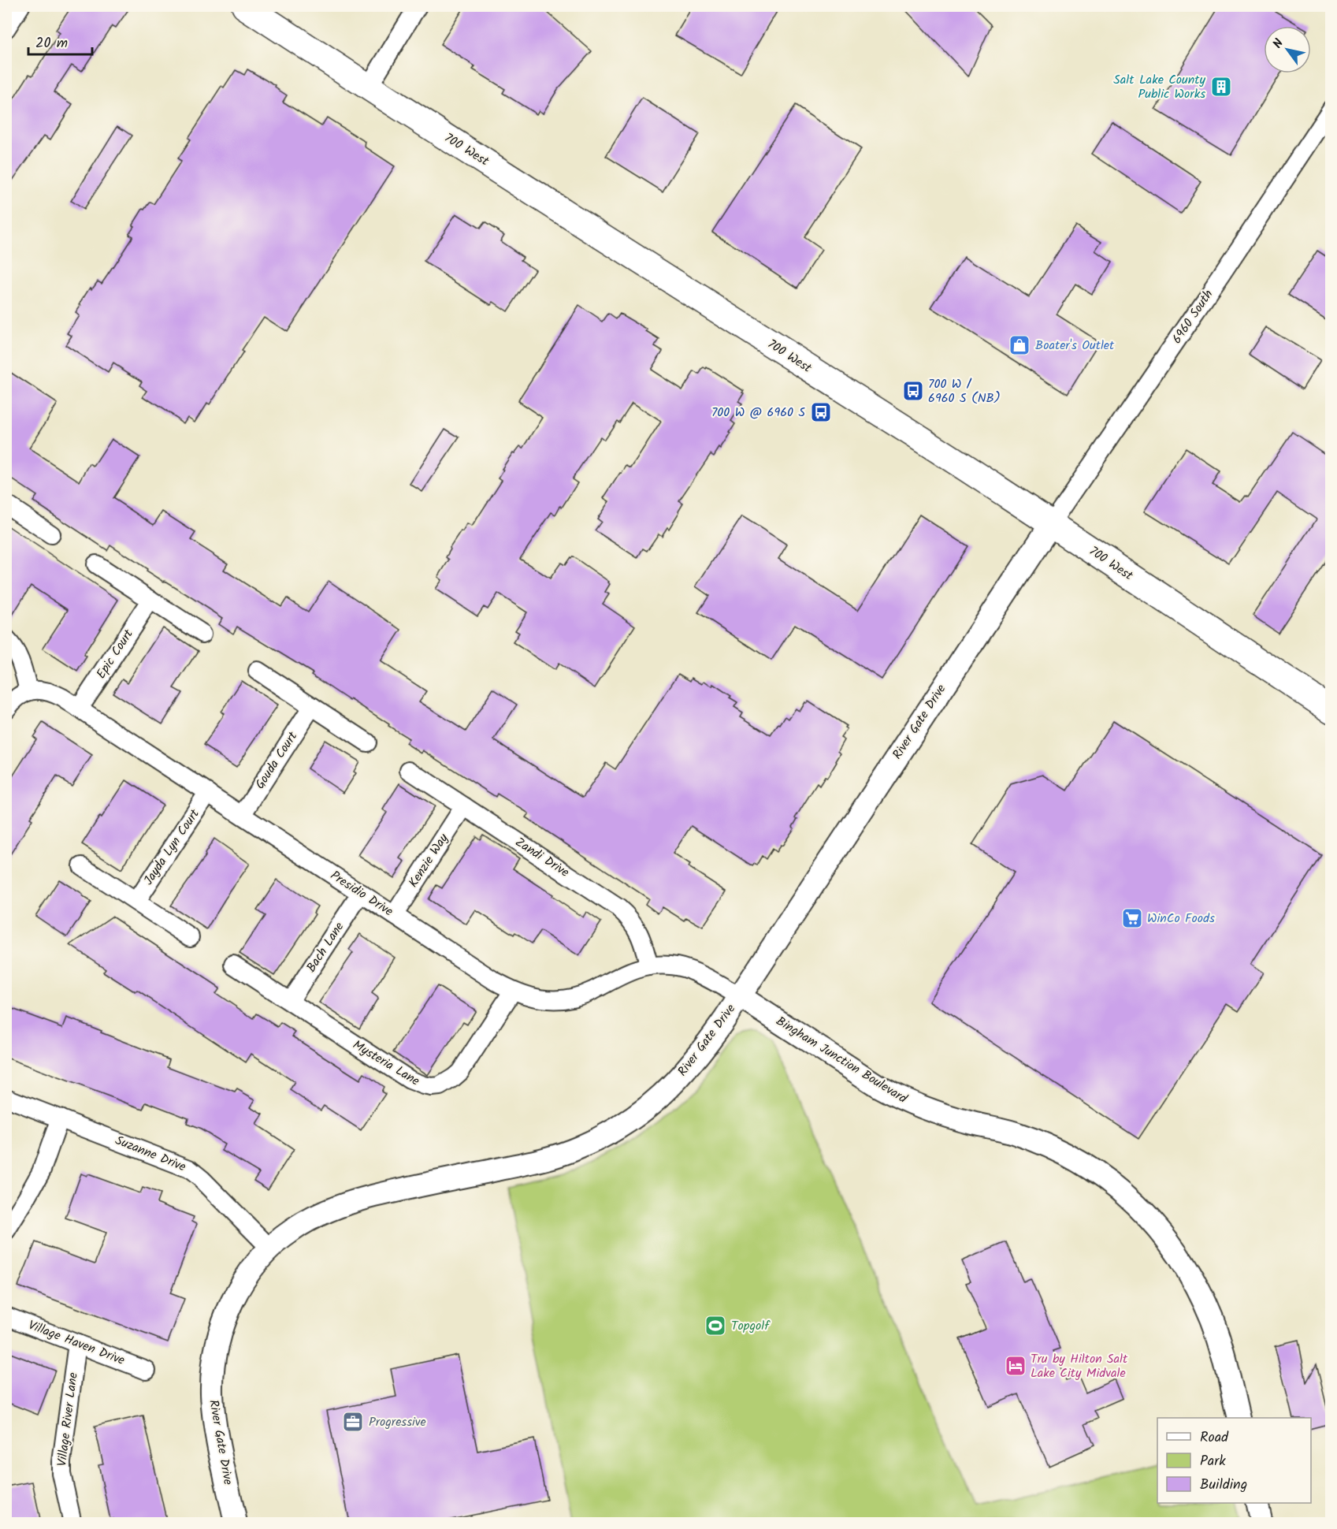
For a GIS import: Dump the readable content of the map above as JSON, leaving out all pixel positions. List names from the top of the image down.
{
  "streets": {
    "main road": ["700 West"],
    "street": [
      "6960 South",
      "Epic Court",
      "River Gate Drive",
      "Gouda Court",
      "Jayda Lyn Court",
      "Zandi Drive",
      "Kenzie Way",
      "Presidio Drive",
      "Bach Lane",
      "Bingham Junction Boulevard",
      "Mysteria Lane",
      "Suzanne Drive",
      "Village Haven Drive",
      "Village River Lane"
    ]
  },
  "crossings": [
    ["700 West", "6960 South"],
    ["700 West", "River Gate Drive"],
    ["6960 South", "River Gate Drive"],
    ["Epic Court", "Presidio Drive"],
    ["River Gate Drive", "Presidio Drive"],
    ["River Gate Drive", "Bingham Junction Boulevard"],
    ["River Gate Drive", "Suzanne Drive"],
    ["Gouda Court", "Presidio Drive"],
    ["Jayda Lyn Court", "Presidio Drive"],
    ["Zandi Drive", "Kenzie Way"],
    ["Zandi Drive", "Presidio Drive"],
    ["Kenzie Way", "Presidio Drive"],
    ["Presidio Drive", "Bach Lane"],
    ["Presidio Drive", "Bingham Junction Boulevard"],
    ["Presidio Drive", "Mysteria Lane"],
    ["Bach Lane", "Mysteria Lane"],
    ["Village Haven Drive", "Village River Lane"]
  ],
  "places": {
    "building": ["Salt Lake County Public Works"],
    "shop": ["Boater's Outlet"],
    "bus stop": ["700 W / 6960 S (NB)", "700 W @ 6960 S"],
    "supermarket": ["WinCo Foods"],
    "sports": ["Topgolf"],
    "hotel": ["Tru by Hilton Salt Lake City Midvale"],
    "office": ["Progressive"]
  },
  "legend": ["Road", "Park", "Building"],
  "scale_bar": "20 m",
  "north": "top left"
}
